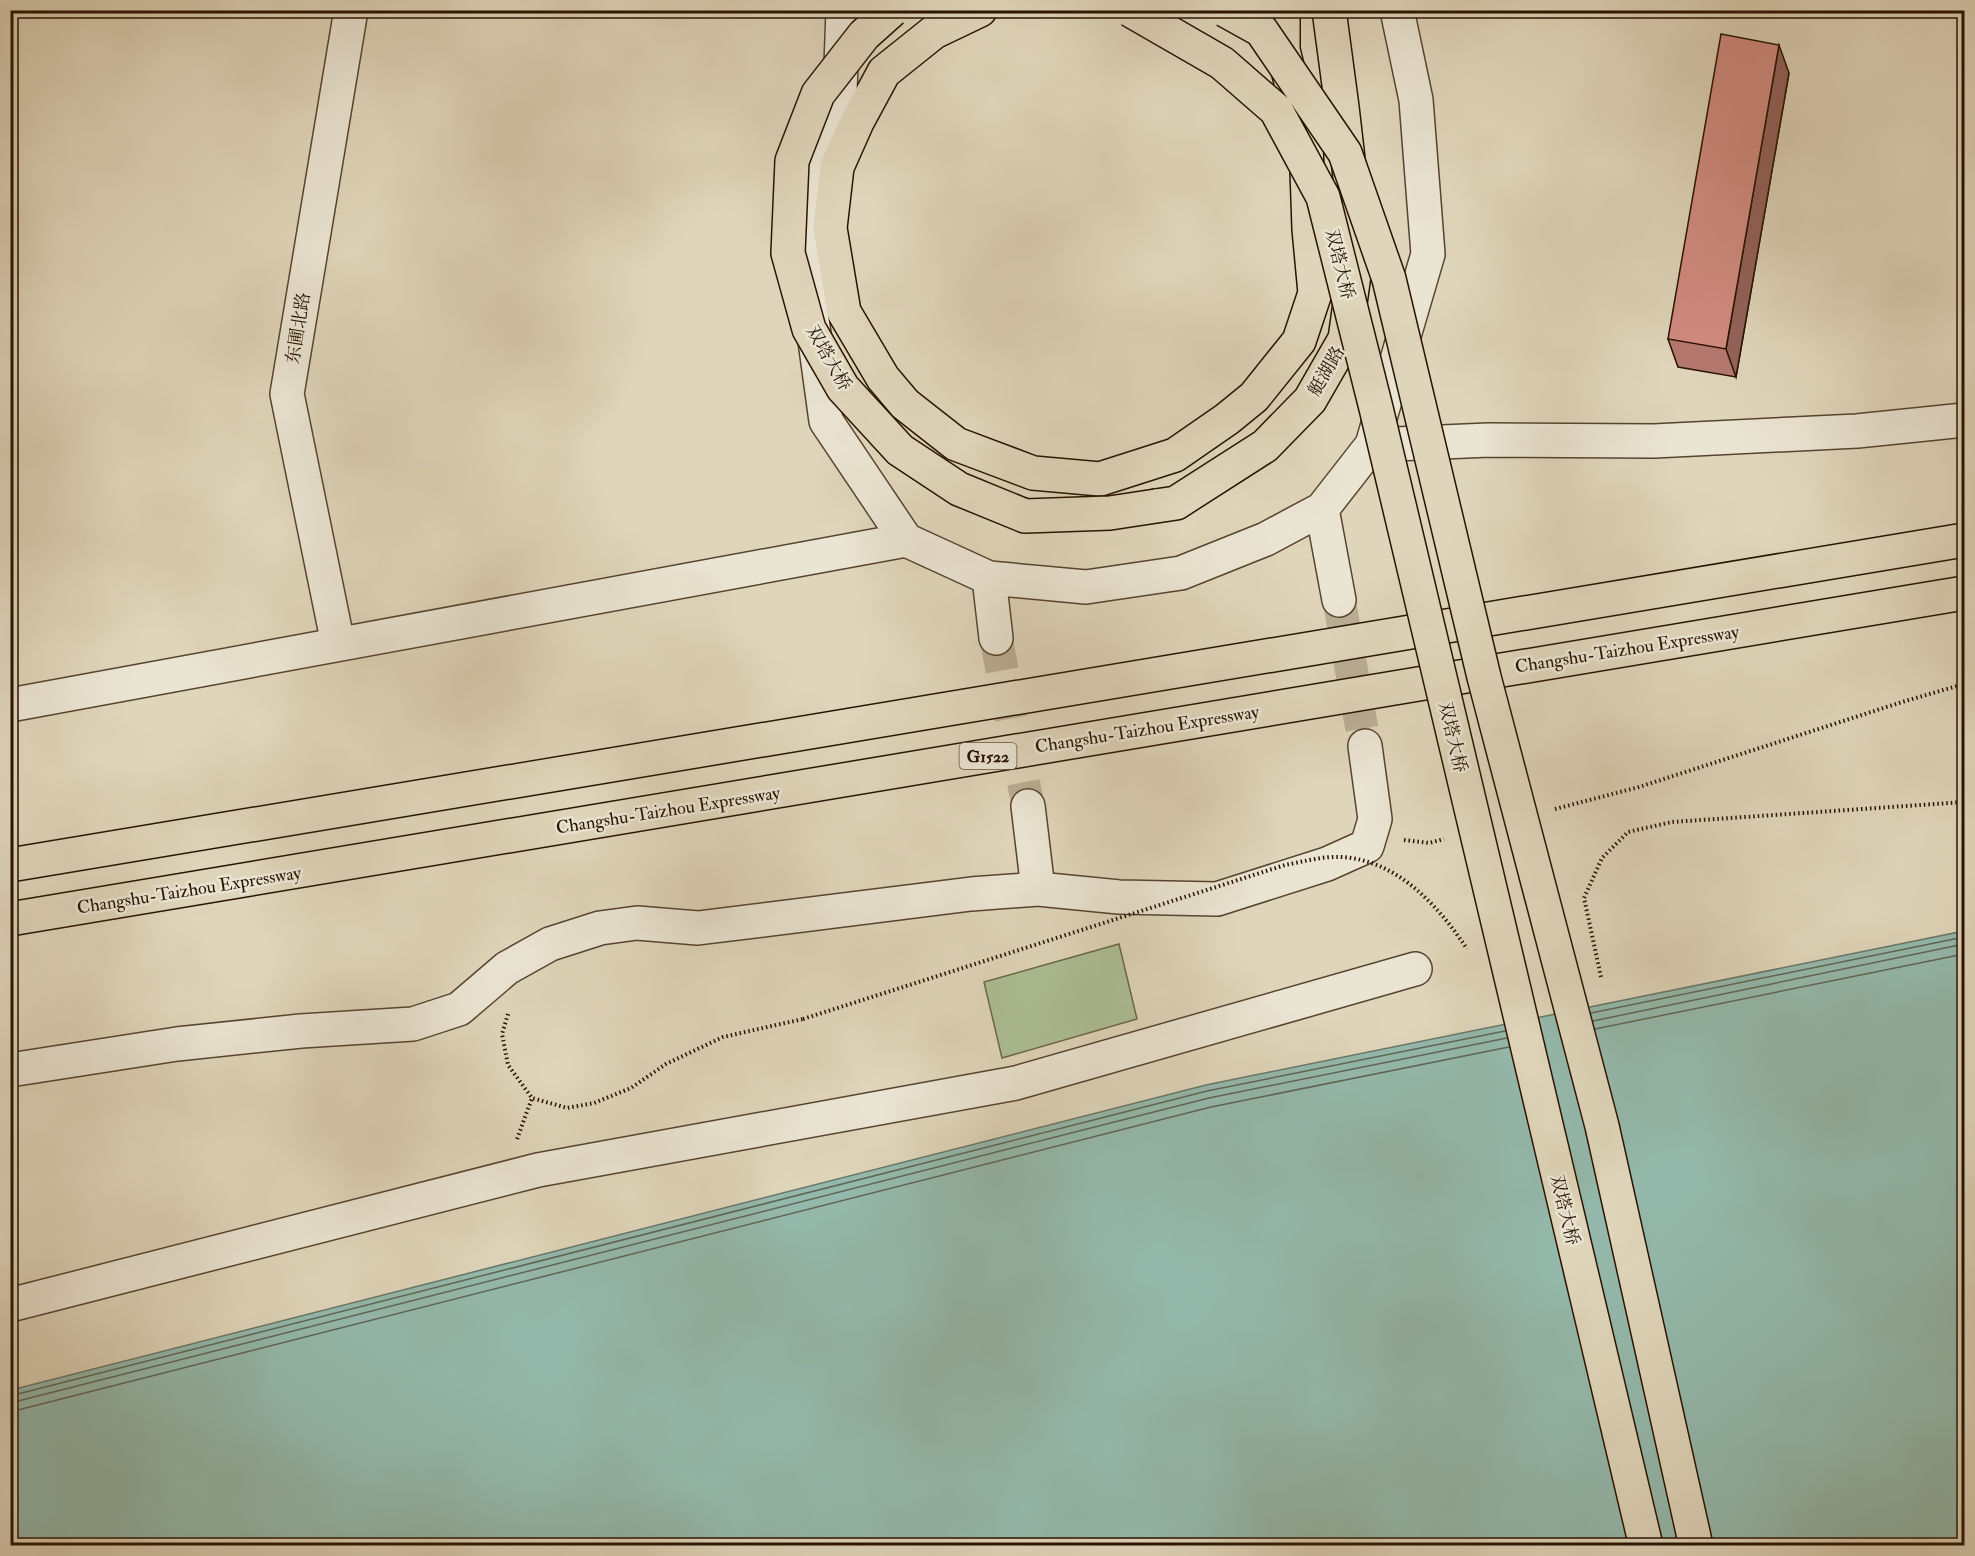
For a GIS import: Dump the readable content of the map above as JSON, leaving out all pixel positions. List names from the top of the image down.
{
  "streets": {
    "main road": [
      "双塔大桥",
      "艇湖路",
      "Changshu-Taizhou Expressway",
      "G1522"
    ],
    "street": ["东圃北路"]
  },
  "crossings": [
    ["双塔大桥", "艇湖路"]
  ]
}
